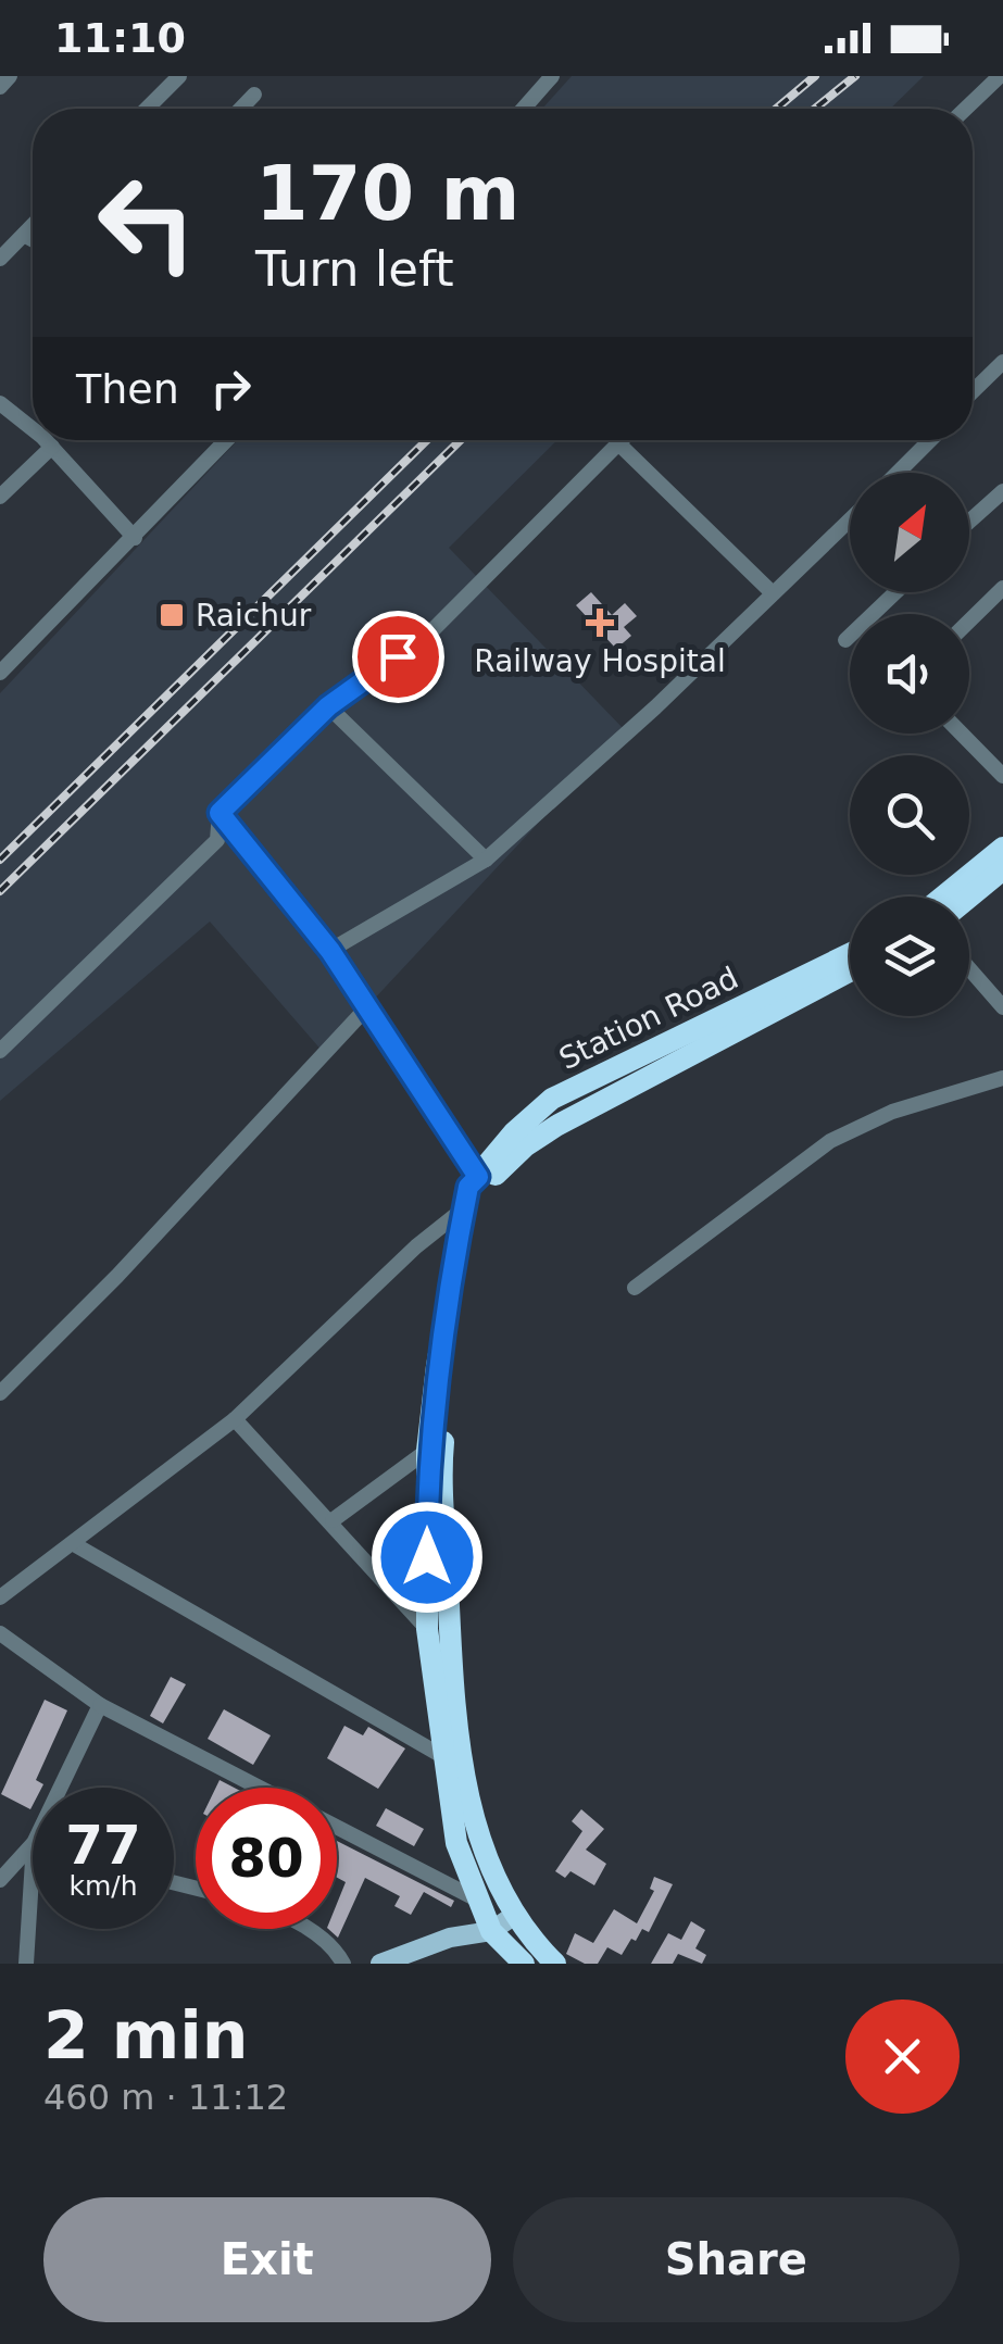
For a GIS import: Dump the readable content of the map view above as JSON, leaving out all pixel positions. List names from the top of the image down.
{
  "streets": {
    "highway": ["Station Road"]
  },
  "places": {
    "transit": ["Raichur"],
    "health": ["Railway Hospital"]
  },
  "north": "top right",
  "page": {
    "status": "11:10",
    "turn": ["170 m", "Turn left"],
    "then": "Then",
    "speed": "77 km/h",
    "limit": "80",
    "heading": ["2 min", "460 m · 11:12"],
    "buttons": ["Exit", "Share"]
  }
}
